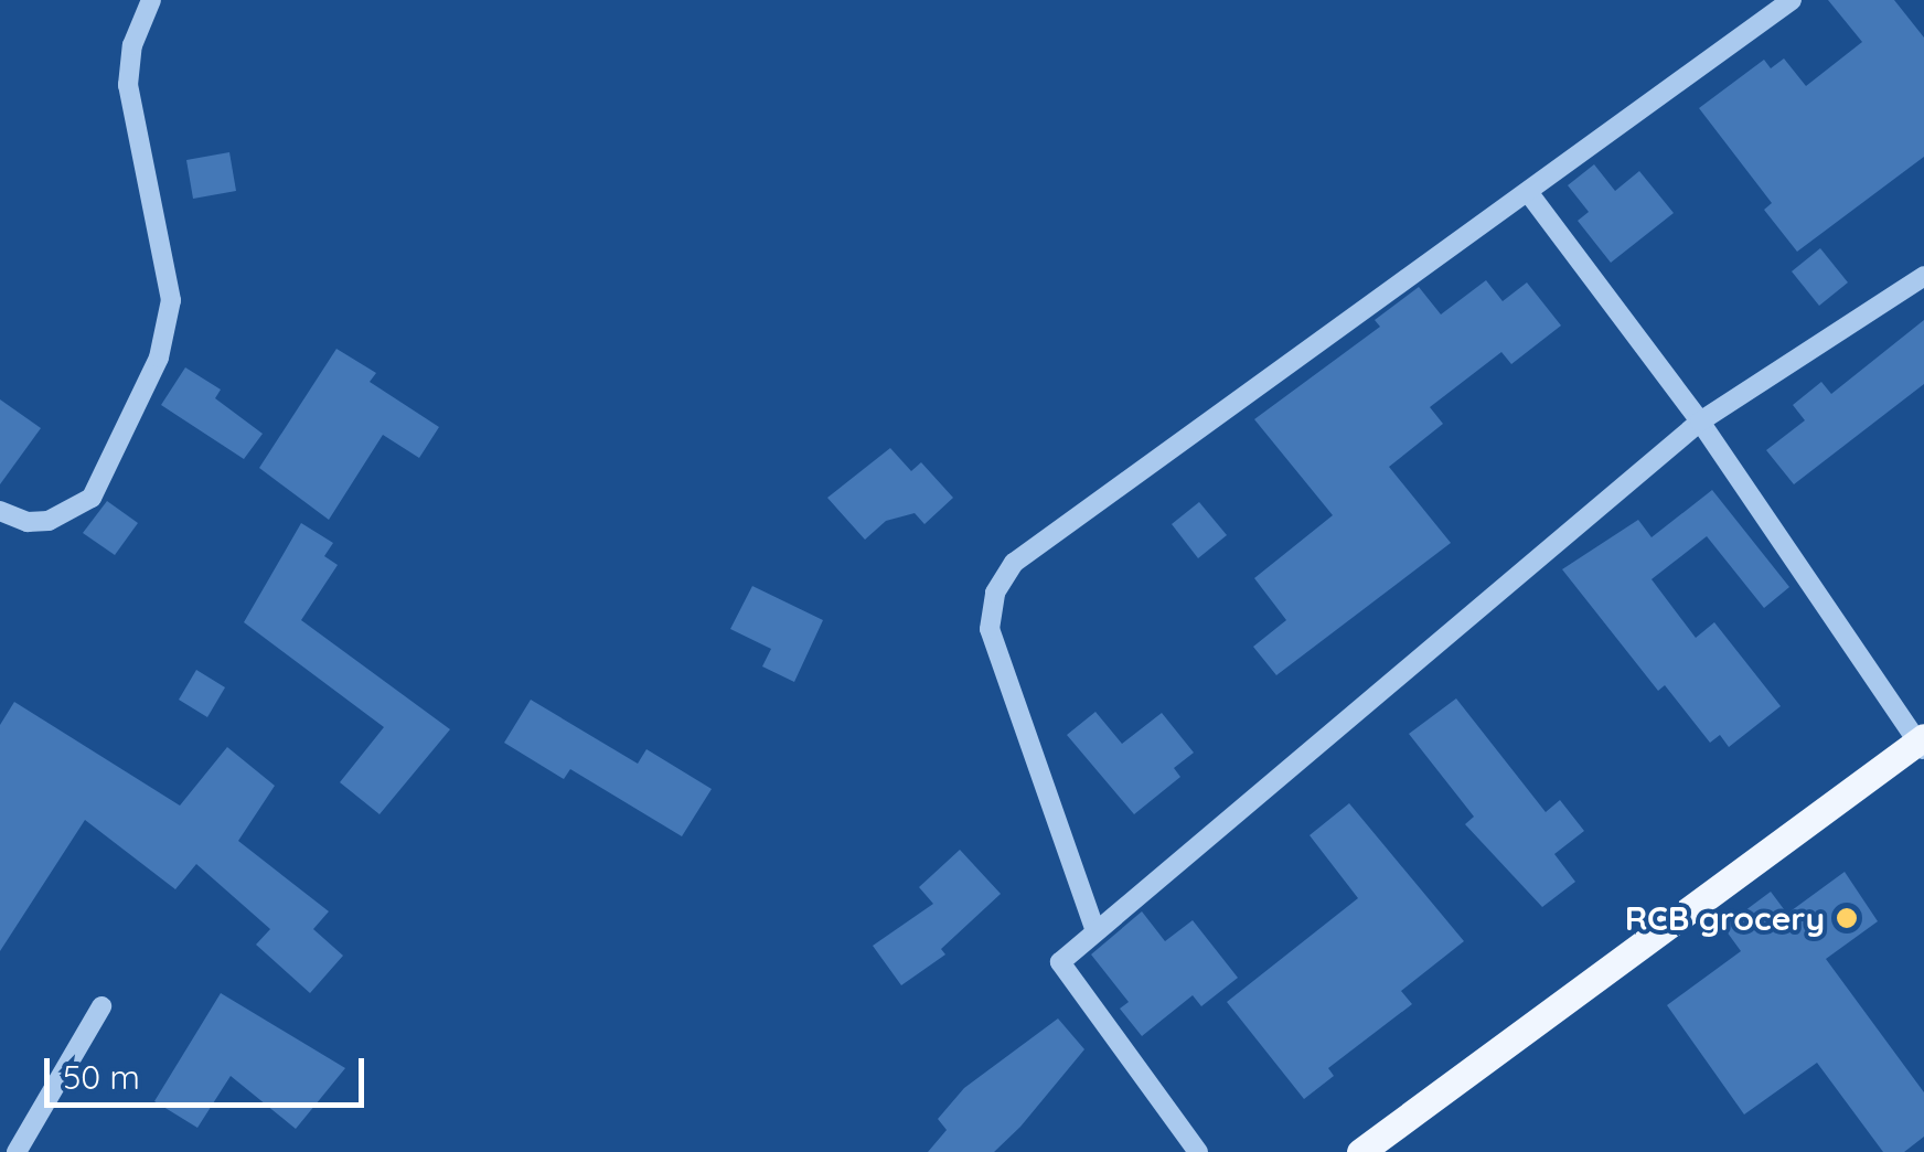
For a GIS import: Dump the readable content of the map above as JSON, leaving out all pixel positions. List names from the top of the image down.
{
  "places": ["RCB grocery"],
  "scale_bar": "50 m"
}
